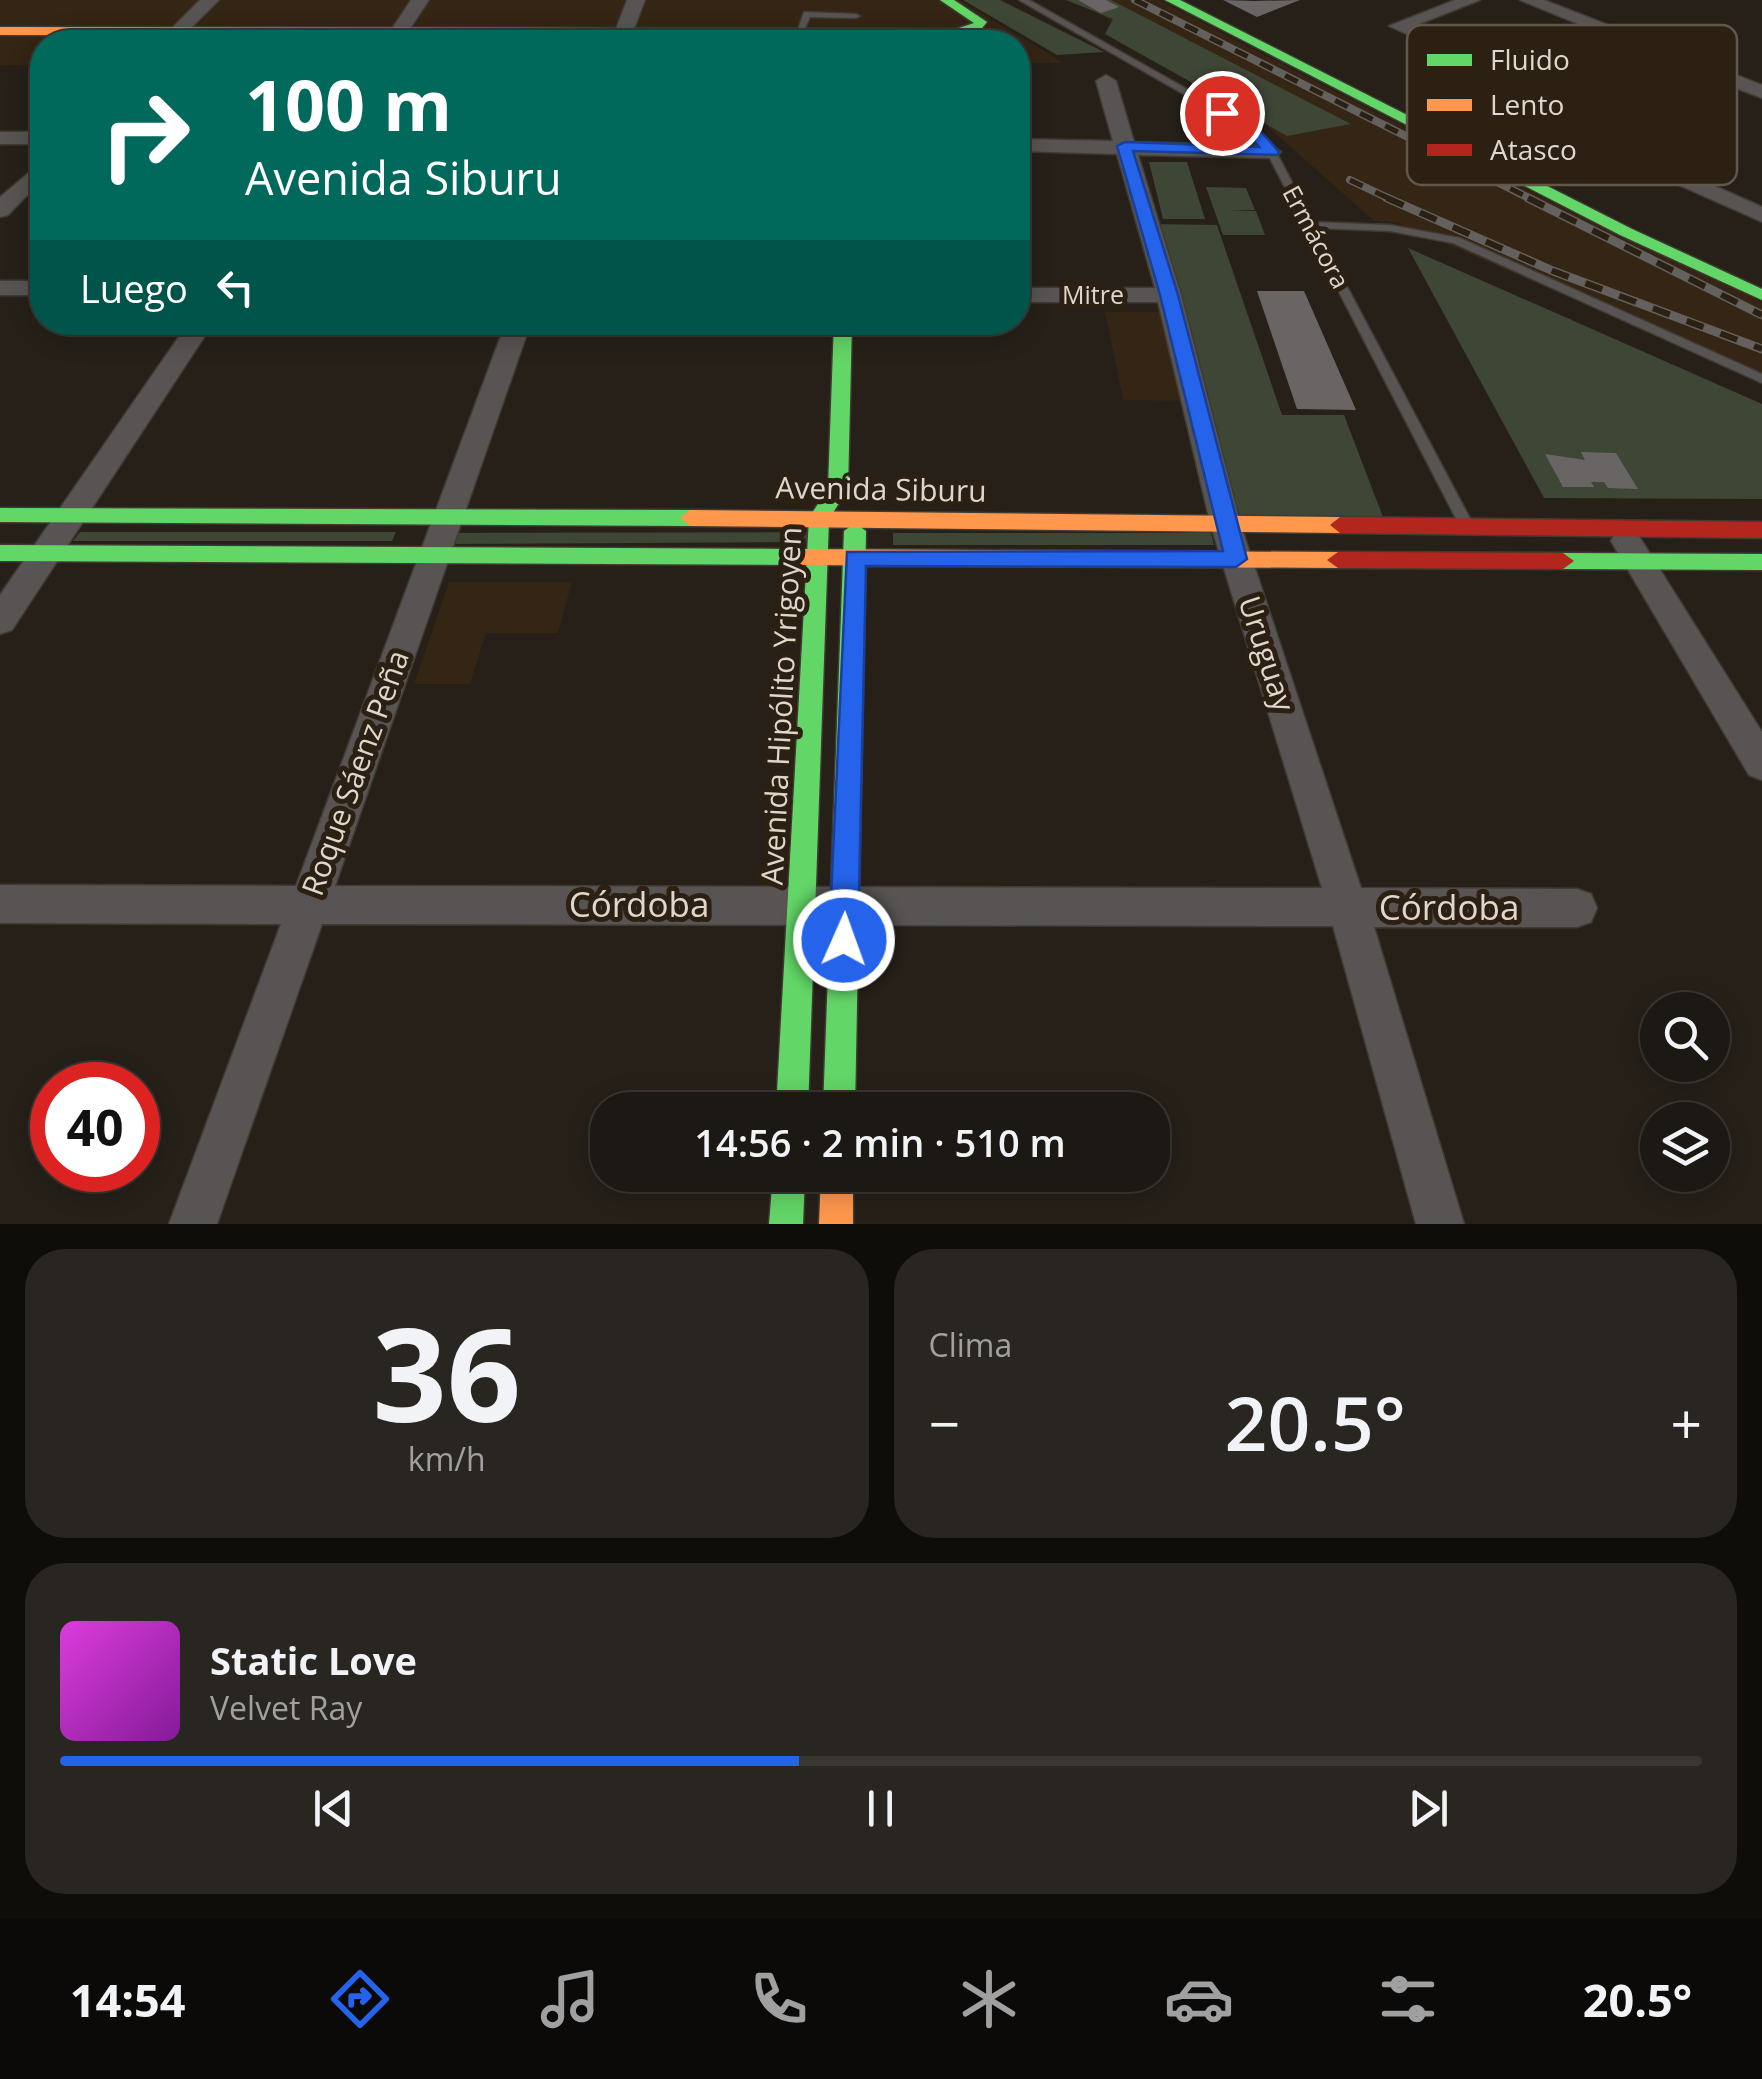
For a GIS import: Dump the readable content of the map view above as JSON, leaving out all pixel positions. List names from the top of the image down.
{
  "streets": {
    "street": [
      "Mitre",
      "Avenida Siburu",
      "Uruguay",
      "Avenida Hipólito Yrigoyen",
      "Roque Sáenz Peña",
      "Córdoba"
    ],
    "lane": ["Ermácora"]
  },
  "crossings": [
    ["Ermácora", "Avenida Siburu"],
    ["Mitre", "Uruguay"],
    ["Avenida Siburu", "Uruguay"],
    ["Avenida Siburu", "Avenida Hipólito Yrigoyen"],
    ["Avenida Siburu", "Roque Sáenz Peña"],
    ["Uruguay", "Córdoba"],
    ["Avenida Hipólito Yrigoyen", "Córdoba"],
    ["Roque Sáenz Peña", "Córdoba"]
  ],
  "legend": ["Fluido", "Lento", "Atasco"],
  "page": {
    "turn": ["100 m", "Avenida Siburu"],
    "then": "Luego",
    "limit": "40",
    "trip": "14:56 · 2 min · 510 m",
    "tile": [
      ["36", "km/h"],
      "Clima"
    ],
    "heat": ["−", "20.5°", "+"],
    "song": ["Static Love", "Velvet Ray"],
    "tabs": ["14:54", "20.5°"]
  }
}
